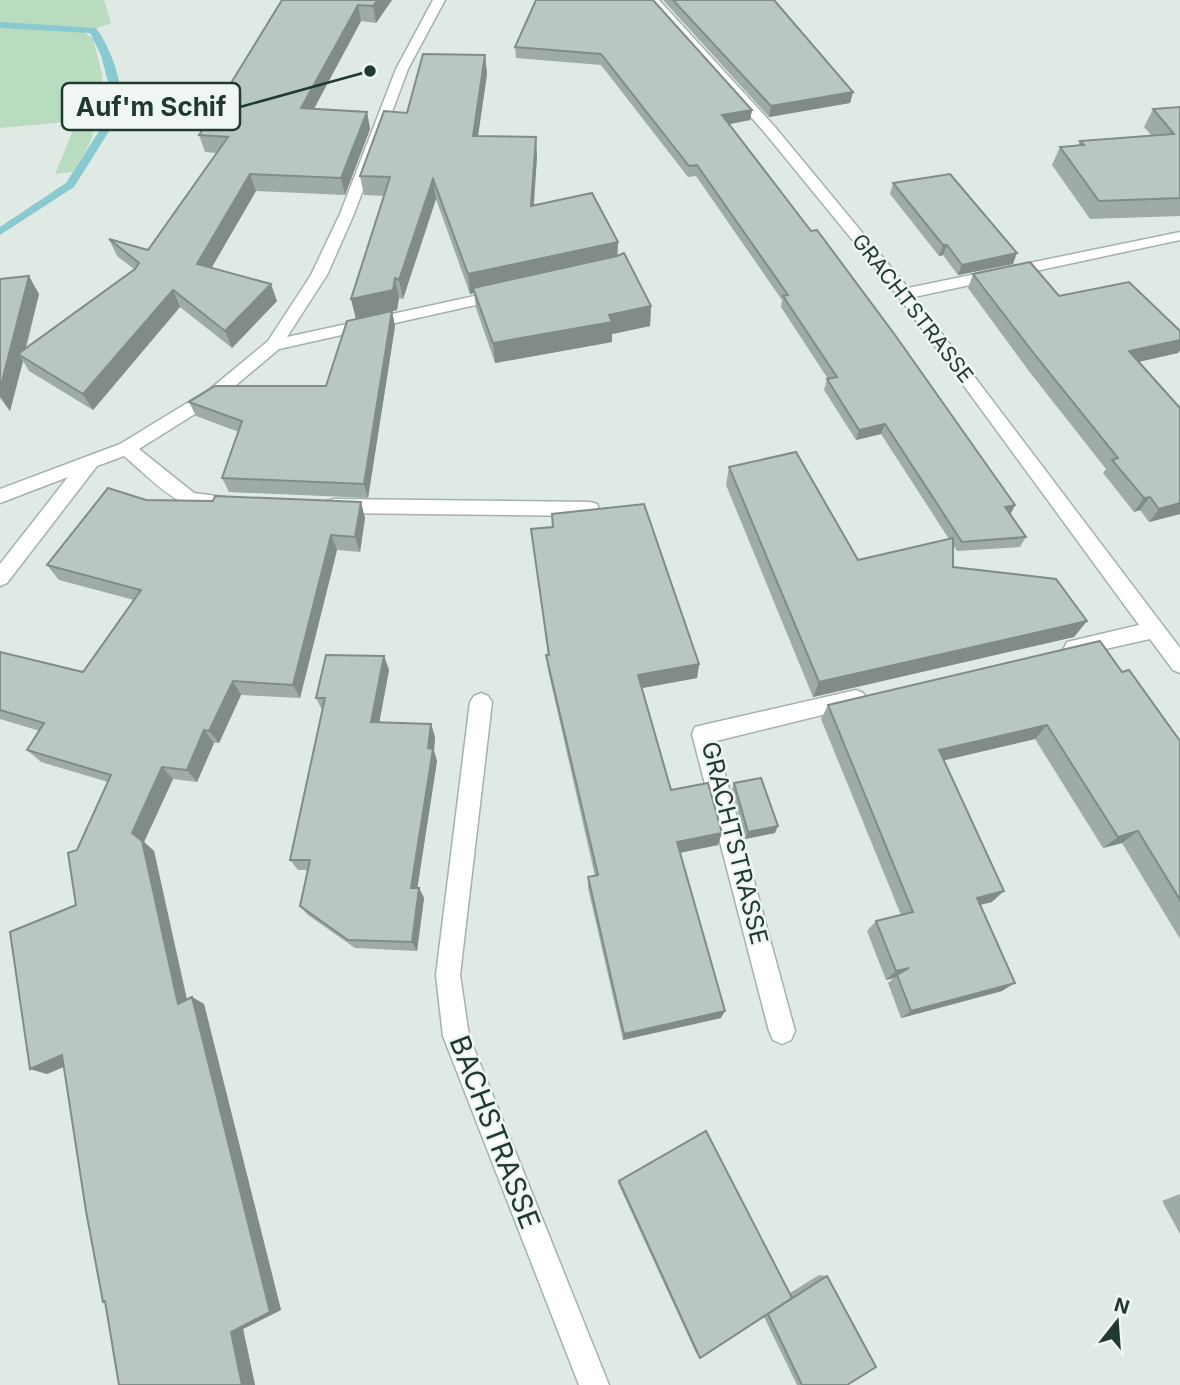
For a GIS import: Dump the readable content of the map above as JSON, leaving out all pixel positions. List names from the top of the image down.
{
  "streets": {
    "street": ["GRACHTSTRASSE", "BACHSTRASSE"]
  },
  "places": ["Auf'm Schif"],
  "north": "top"
}
